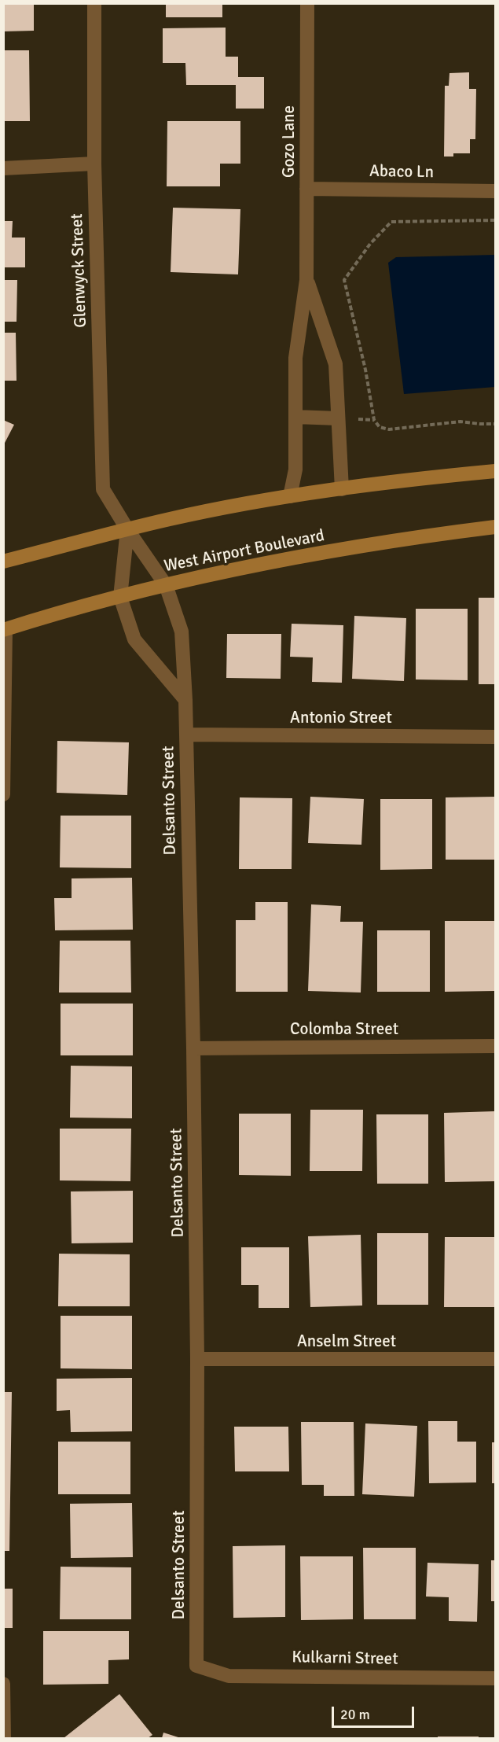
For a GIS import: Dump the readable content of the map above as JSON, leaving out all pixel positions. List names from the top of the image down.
{
  "streets": {
    "main road": ["West Airport Boulevard"],
    "street": [
      "Gozo Lane",
      "Abaco Ln",
      "Glenwyck Street",
      "Antonio Street",
      "Delsanto Street",
      "Colomba Street",
      "Anselm Street",
      "Kulkarni Street"
    ]
  },
  "crossings": [
    ["Gozo Lane", "Abaco Ln"],
    ["Glenwyck Street", "Delsanto Street"],
    ["West Airport Boulevard", "Delsanto Street"],
    ["Antonio Street", "Delsanto Street"],
    ["Delsanto Street", "Colomba Street"],
    ["Delsanto Street", "Anselm Street"],
    ["Delsanto Street", "Kulkarni Street"]
  ],
  "scale_bar": "20 m"
}
